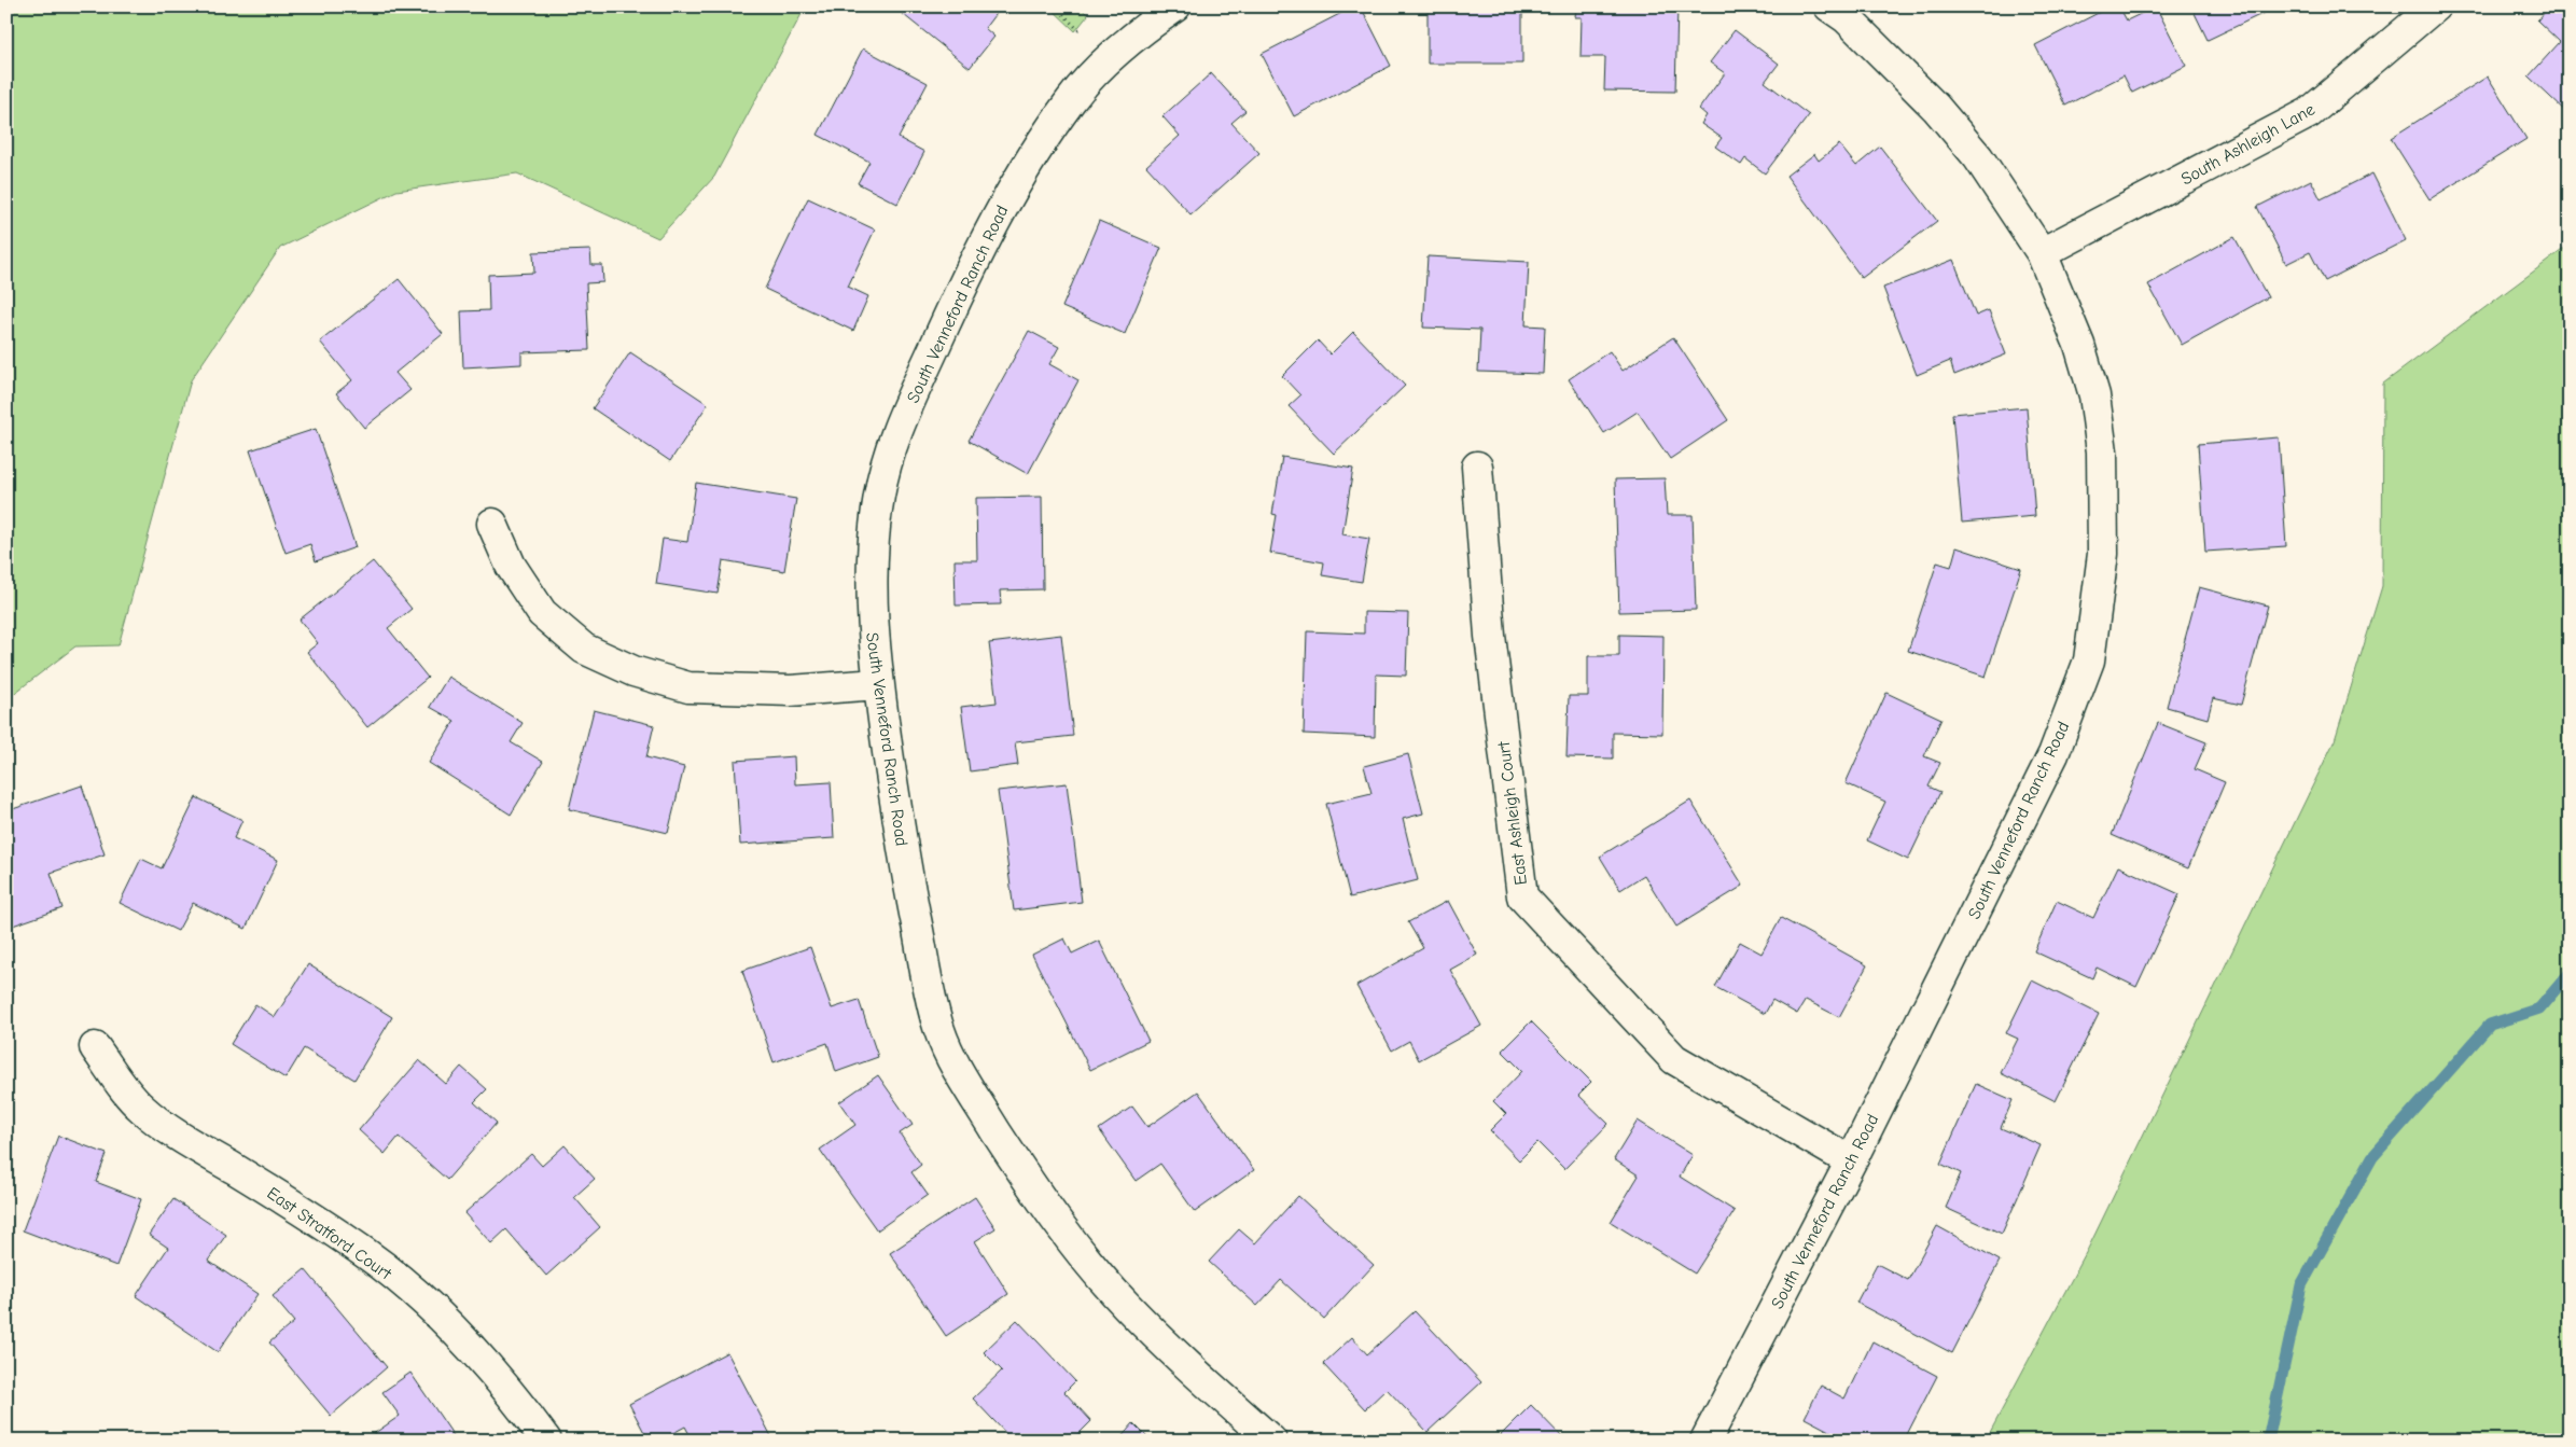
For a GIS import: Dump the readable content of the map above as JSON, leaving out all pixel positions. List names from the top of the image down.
{
  "streets": {
    "street": [
      "South Ashleigh Lane",
      "South Venneford Ranch Road",
      "East Ashleigh Court",
      "East Stratford Court"
    ]
  },
  "crossings": [
    ["South Ashleigh Lane", "South Venneford Ranch Road"],
    ["South Venneford Ranch Road", "East Ashleigh Court"]
  ]
}
